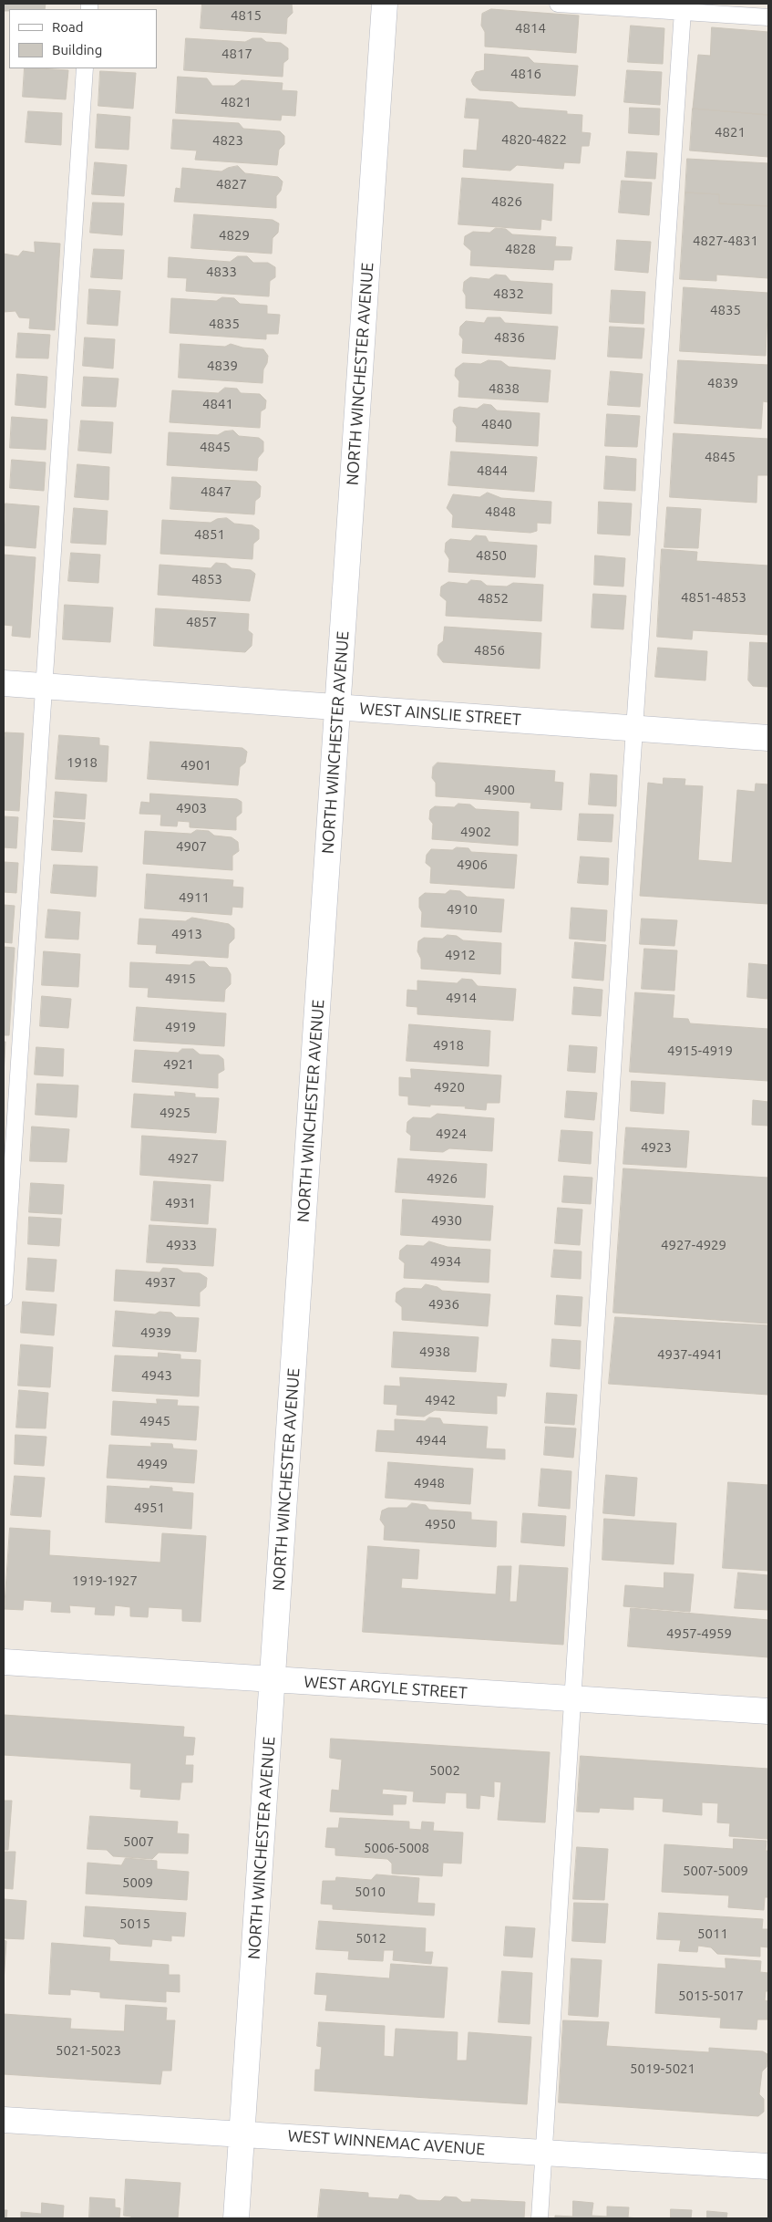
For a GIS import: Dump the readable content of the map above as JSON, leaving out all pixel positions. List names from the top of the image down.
{
  "streets": {
    "street": [
      "NORTH WINCHESTER AVENUE",
      "WEST AINSLIE STREET",
      "WEST ARGYLE STREET",
      "WEST WINNEMAC AVENUE"
    ]
  },
  "crossings": [
    ["NORTH WINCHESTER AVENUE", "WEST AINSLIE STREET"],
    ["NORTH WINCHESTER AVENUE", "WEST ARGYLE STREET"],
    ["NORTH WINCHESTER AVENUE", "WEST WINNEMAC AVENUE"]
  ],
  "house_numbers": [
    "4815",
    "4814",
    "4817",
    "4816",
    "4821",
    "4821",
    "4820-4822",
    "4823",
    "4827",
    "4826",
    "4829",
    "4827-4831",
    "4828",
    "4833",
    "4832",
    "4835",
    "4835",
    "4836",
    "4839",
    "4839",
    "4838",
    "4841",
    "4840",
    "4845",
    "4845",
    "4844",
    "4847",
    "4848",
    "4851",
    "4850",
    "4853",
    "4851-4853",
    "4852",
    "4857",
    "4856",
    "1918",
    "4901",
    "4900",
    "4903",
    "4902",
    "4907",
    "4906",
    "4911",
    "4910",
    "4913",
    "4912",
    "4915",
    "4914",
    "4919",
    "4918",
    "4915-4919",
    "4921",
    "4920",
    "4925",
    "4924",
    "4923",
    "4927",
    "4926",
    "4931",
    "4930",
    "4933",
    "4927-4929",
    "4934",
    "4937",
    "4936",
    "4939",
    "4938",
    "4937-4941",
    "4943",
    "4942",
    "4945",
    "4944",
    "4949",
    "4948",
    "4951",
    "4950",
    "1919-1927",
    "4957-4959",
    "5002",
    "5007",
    "5006-5008",
    "5007-5009",
    "5009",
    "5010",
    "5015",
    "5011",
    "5012",
    "5015-5017",
    "5021-5023",
    "5019-5021"
  ],
  "legend": ["Road", "Building"]
}
